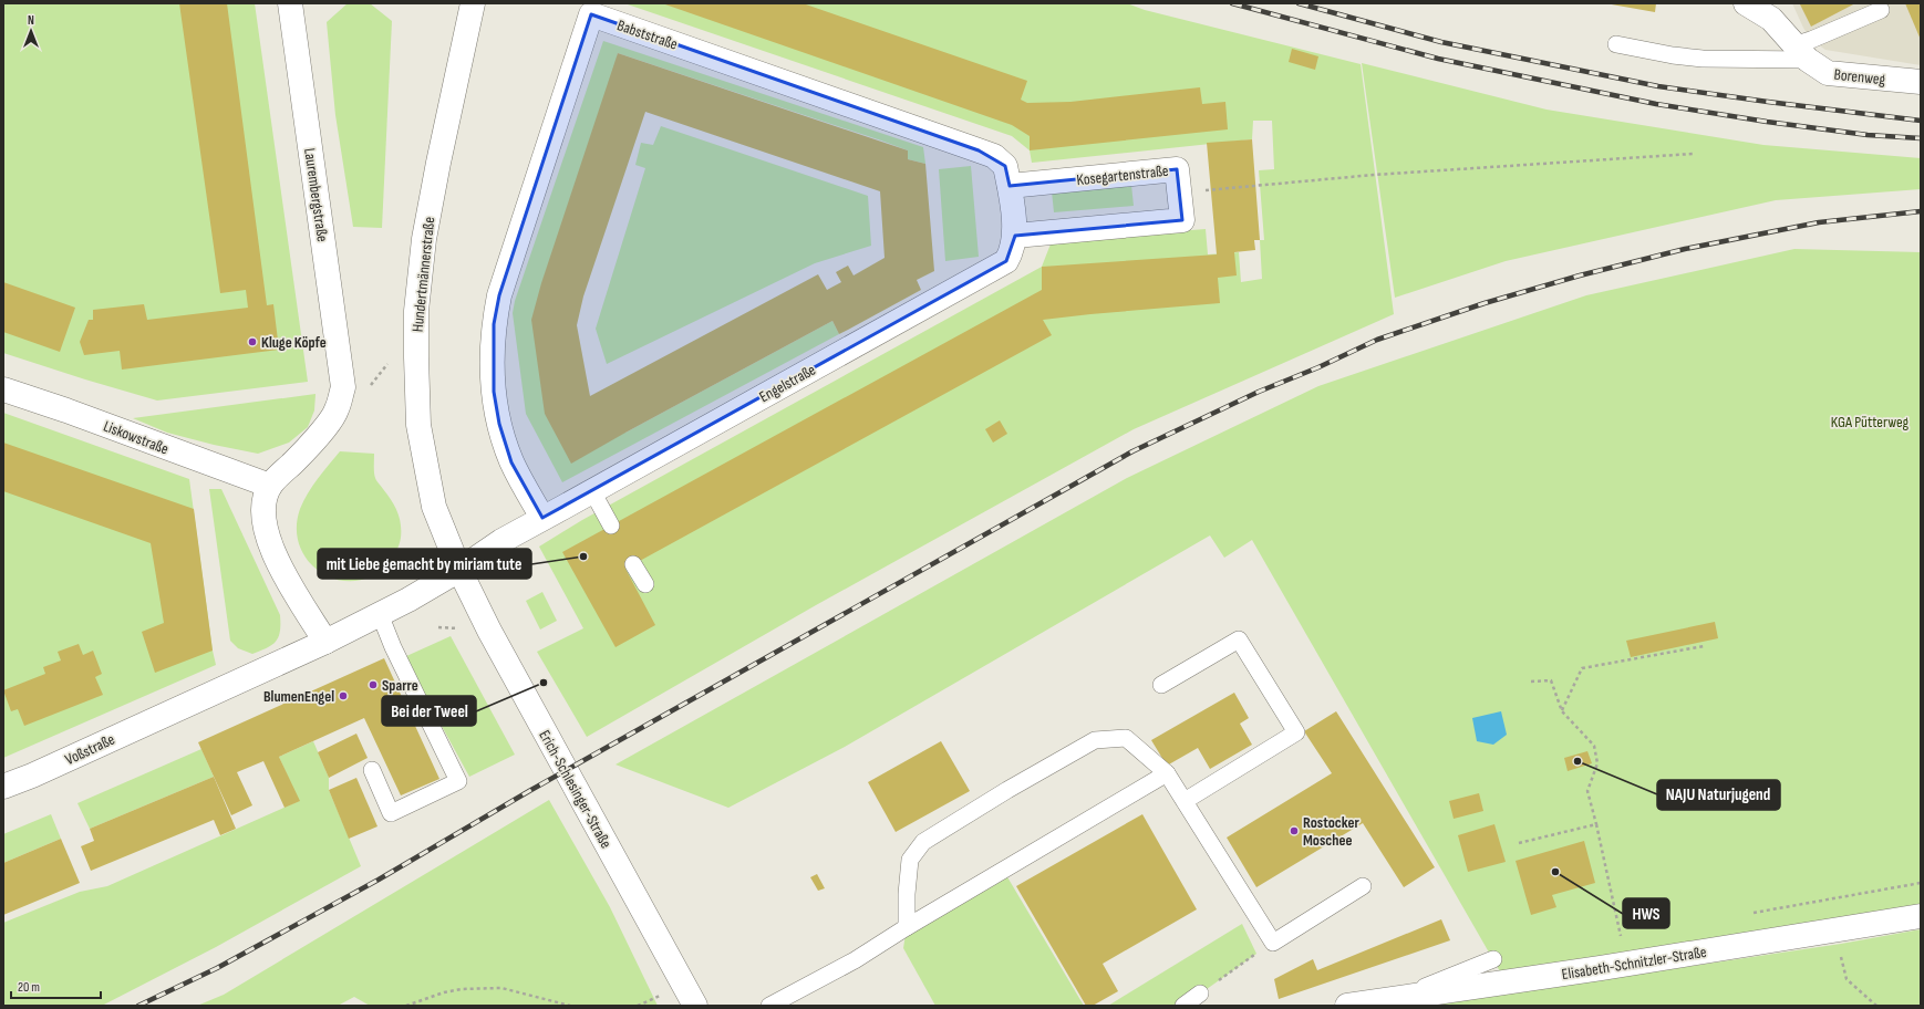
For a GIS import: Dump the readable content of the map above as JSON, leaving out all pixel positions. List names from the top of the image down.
{
  "streets": {
    "street": [
      "Babststraße",
      "Borenweg",
      "Kosegartenstraße",
      "Laurembergstraße",
      "Hundertmännerstraße",
      "Engelstraße",
      "Liskowstraße",
      "Voßstraße",
      "Erich-Schlesinger-Straße",
      "Elisabeth-Schnitzler-Straße"
    ]
  },
  "crossings": [
    ["Babststraße", "Kosegartenstraße"],
    ["Babststraße", "Engelstraße"],
    ["Kosegartenstraße", "Engelstraße"],
    ["Laurembergstraße", "Liskowstraße"],
    ["Hundertmännerstraße", "Engelstraße"],
    ["Hundertmännerstraße", "Erich-Schlesinger-Straße"],
    ["Engelstraße", "Voßstraße"],
    ["Engelstraße", "Erich-Schlesinger-Straße"]
  ],
  "parks": ["KGA Pütterweg"],
  "places": [
    "Kluge Köpfe",
    "mit Liebe gemacht by miriam tute",
    "Bei der Tweel",
    "Sparre",
    "BlumenEngel",
    "NAJU Naturjugend",
    "Rostocker Moschee",
    "HWS"
  ],
  "scale_bar": "20 m",
  "north": "top"
}
